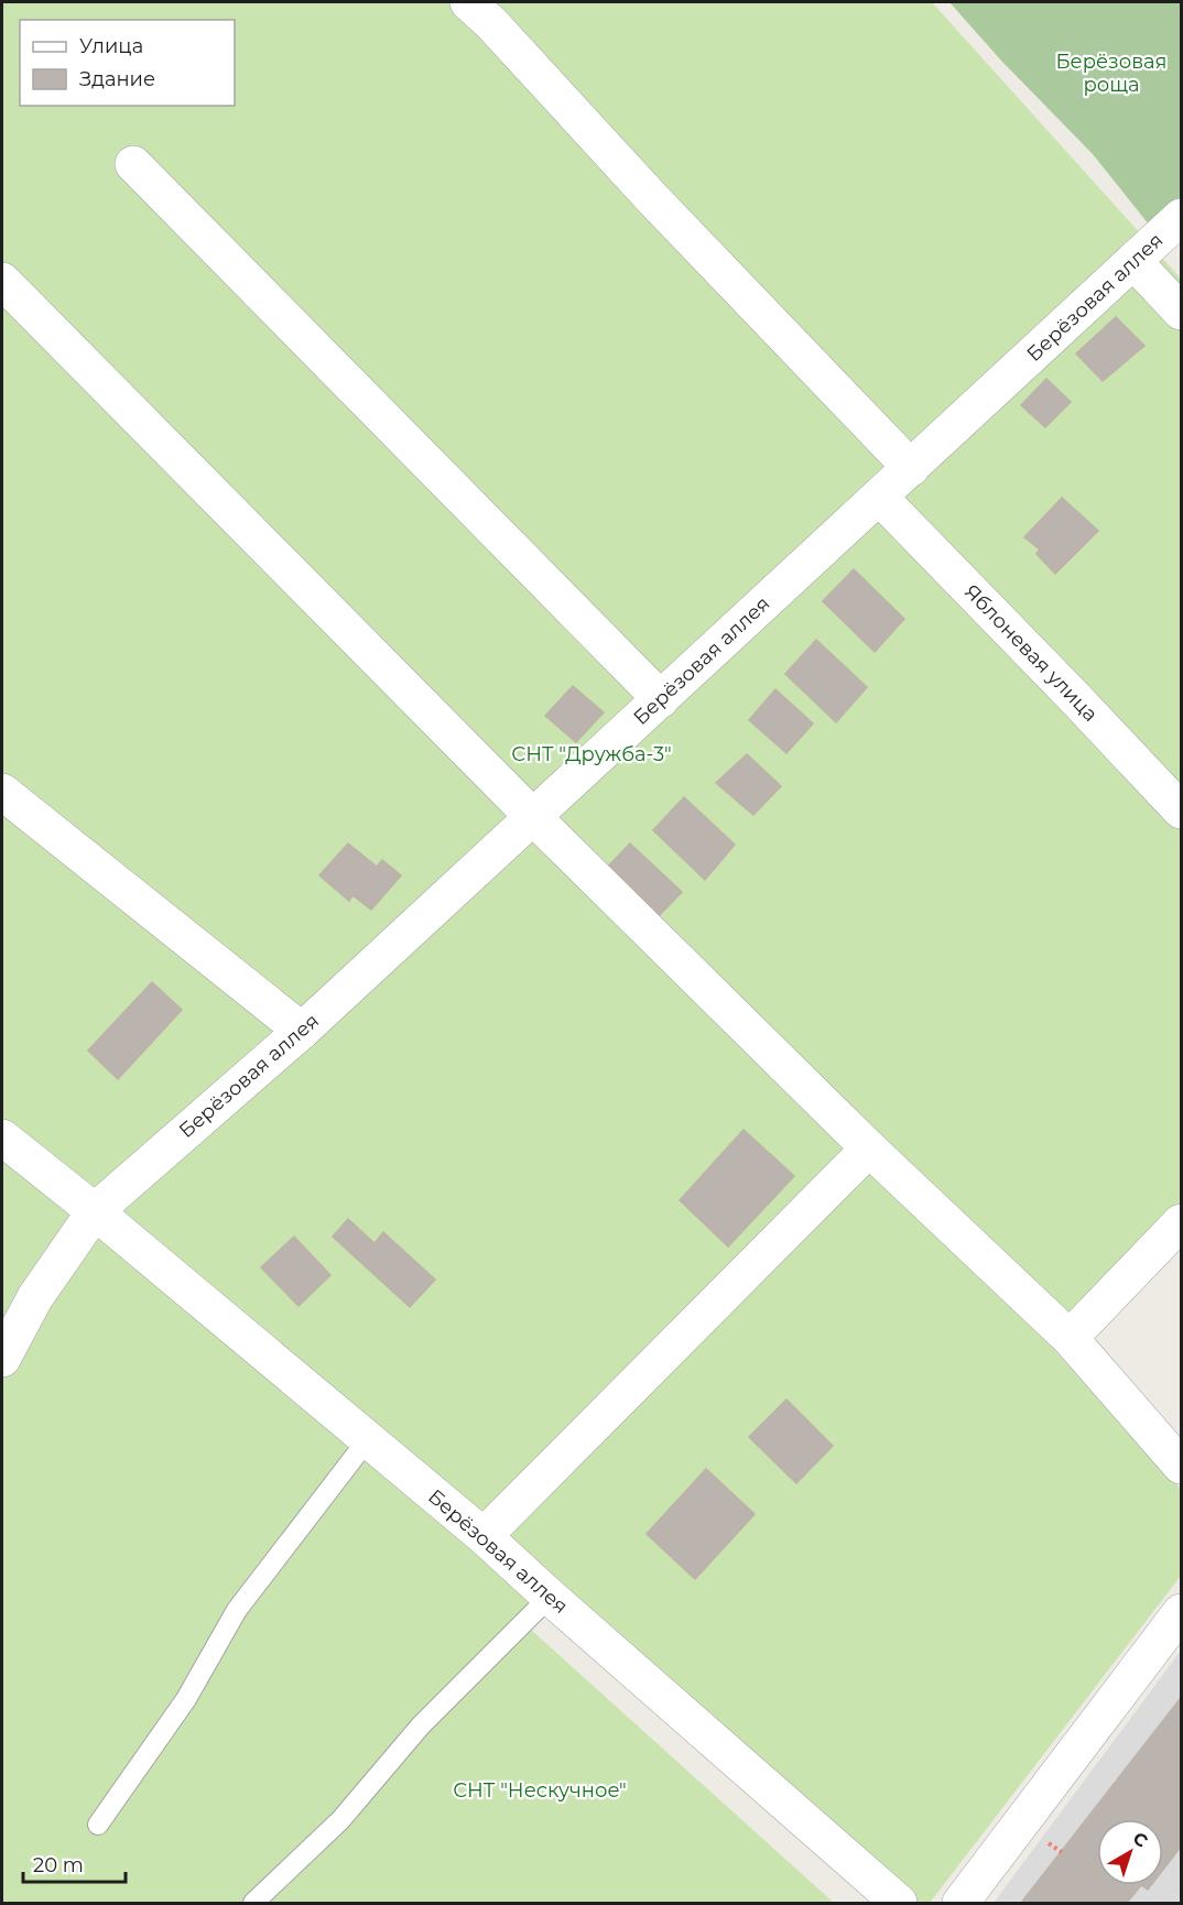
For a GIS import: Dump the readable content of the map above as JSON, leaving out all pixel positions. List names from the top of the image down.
{
  "streets": {
    "street": ["Берёзовая аллея", "Яблоневая улица"]
  },
  "crossings": [
    ["Берёзовая аллея", "Яблоневая улица"]
  ],
  "parks": ["Берёзовая роща", "СНТ \"Дружба-3\"", "СНТ \"Нескучное\""],
  "legend": ["Улица", "Здание"],
  "scale_bar": "20 m",
  "north": "top right"
}
